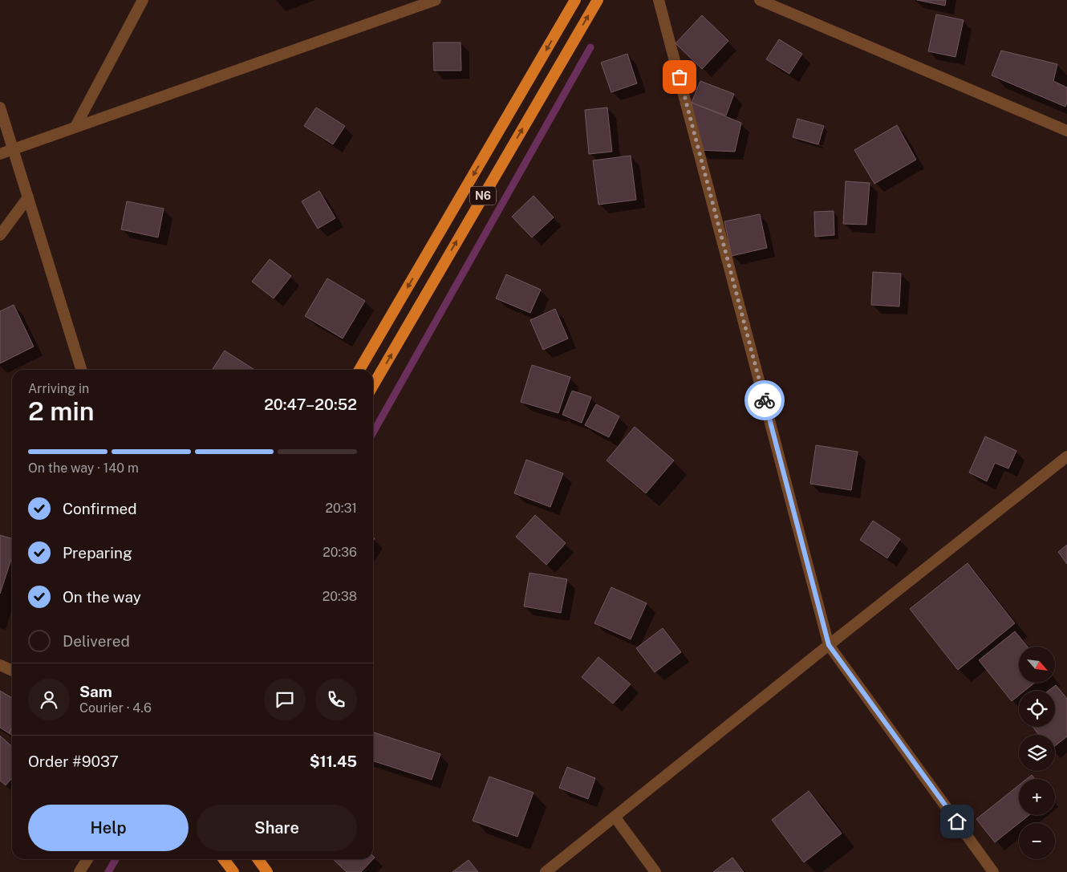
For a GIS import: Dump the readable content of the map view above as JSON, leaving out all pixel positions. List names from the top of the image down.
{
  "streets": {
    "highway": ["N6"]
  },
  "north": "bottom right",
  "page": {
    "heading": ["2 min", "Arriving in", "20:47–20:52"],
    "panel": [
      "Sam",
      "Courier · 4.6",
      "Order #9037",
      "$11.45"
    ],
    "bar": "On the way · 140 m",
    "list": [
      ["Confirmed", "20:31"],
      ["Preparing", "20:36"],
      ["On the way", "20:38"],
      "Delivered"
    ],
    "map_buttons": ["+", "−"],
    "buttons": ["Help", "Share"]
  }
}
